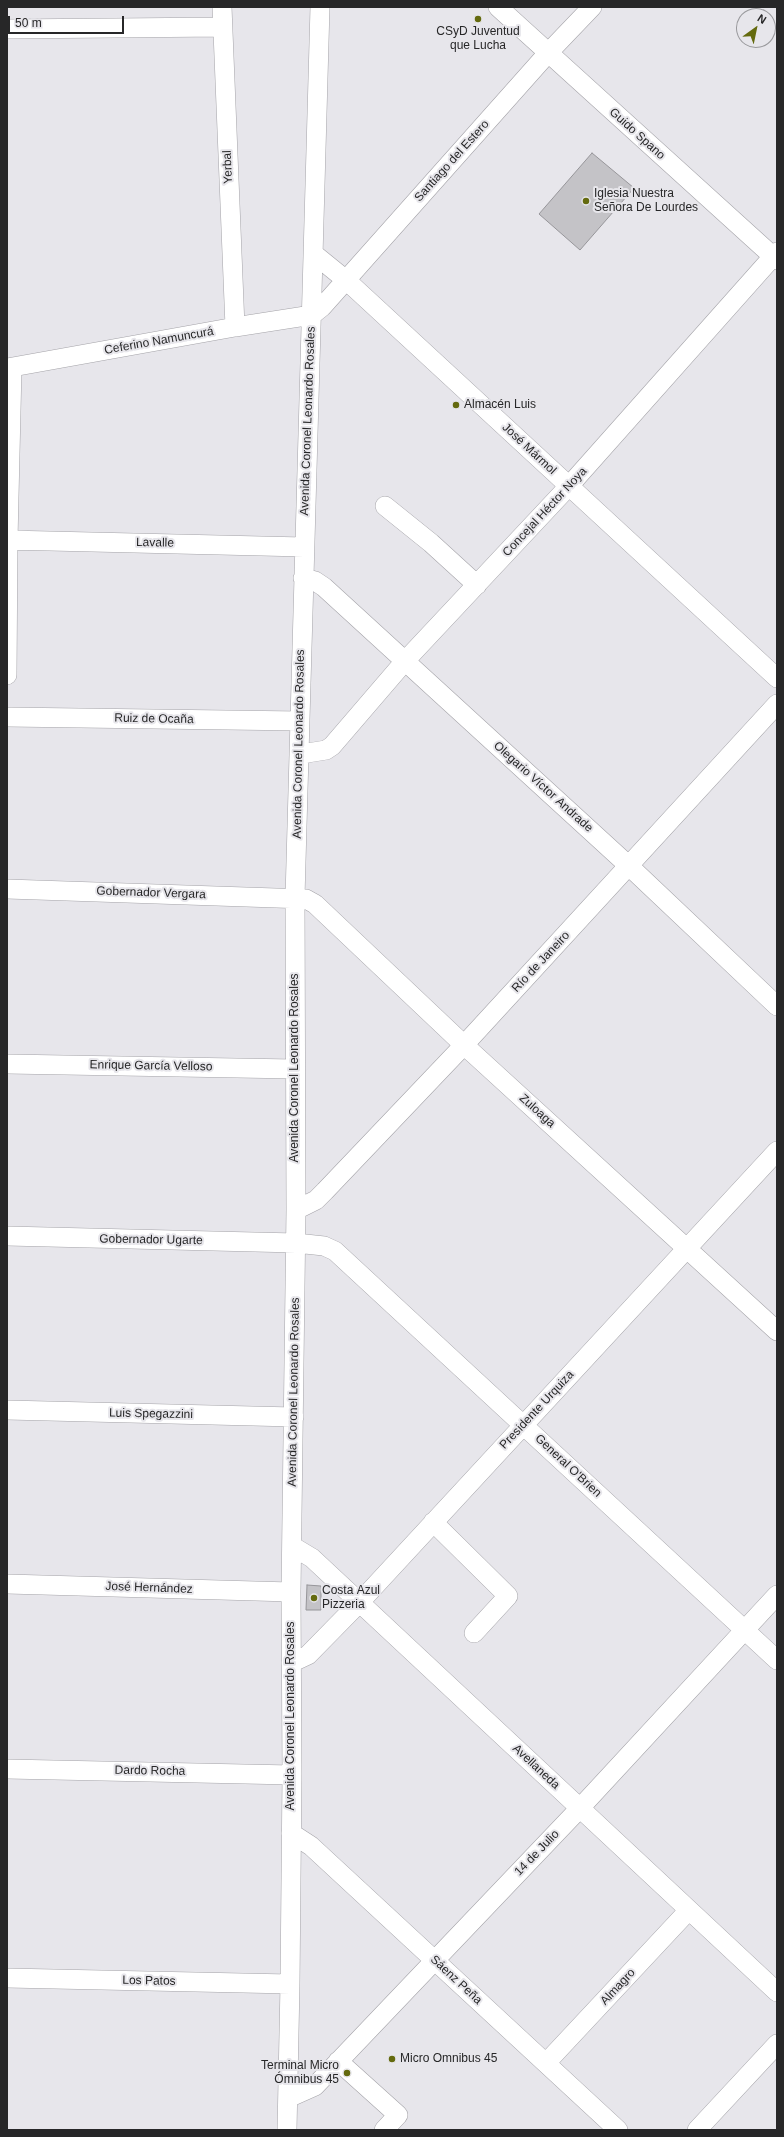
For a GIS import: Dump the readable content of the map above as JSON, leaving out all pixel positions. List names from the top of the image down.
{
  "streets": {
    "street": [
      "Guido Spano",
      "Santiago del Estero",
      "Yerbal",
      "Ceferino Namuncurá",
      "Avenida Coronel Leonardo Rosales",
      "José Mármol",
      "Concejal Héctor Noya",
      "Lavalle",
      "Ruiz de Ocaña",
      "Olegario Víctor Andrade",
      "Gobernador Vergara",
      "Río de Janeiro",
      "Enrique García Velloso",
      "Zuloaga",
      "Gobernador Ugarte",
      "Presidente Urquiza",
      "Luis Spegazzini",
      "General O'Brien",
      "José Hernández",
      "Avellaneda",
      "Dardo Rocha",
      "14 de Julio",
      "Sáenz Peña",
      "Los Patos",
      "Almagro"
    ]
  },
  "crossings": [
    ["Guido Spano", "Santiago del Estero"],
    ["Guido Spano", "Concejal Héctor Noya"],
    ["Santiago del Estero", "Ceferino Namuncurá"],
    ["Santiago del Estero", "Avenida Coronel Leonardo Rosales"],
    ["Santiago del Estero", "José Mármol"],
    ["Yerbal", "Ceferino Namuncurá"],
    ["Ceferino Namuncurá", "Avenida Coronel Leonardo Rosales"],
    ["Avenida Coronel Leonardo Rosales", "José Mármol"],
    ["Avenida Coronel Leonardo Rosales", "Concejal Héctor Noya"],
    ["Avenida Coronel Leonardo Rosales", "Lavalle"],
    ["Avenida Coronel Leonardo Rosales", "Ruiz de Ocaña"],
    ["Avenida Coronel Leonardo Rosales", "Olegario Víctor Andrade"],
    ["Avenida Coronel Leonardo Rosales", "Gobernador Vergara"],
    ["Avenida Coronel Leonardo Rosales", "Río de Janeiro"],
    ["Avenida Coronel Leonardo Rosales", "Enrique García Velloso"],
    ["Avenida Coronel Leonardo Rosales", "Zuloaga"],
    ["Avenida Coronel Leonardo Rosales", "Gobernador Ugarte"],
    ["Avenida Coronel Leonardo Rosales", "Presidente Urquiza"],
    ["Avenida Coronel Leonardo Rosales", "Luis Spegazzini"],
    ["Avenida Coronel Leonardo Rosales", "General O'Brien"],
    ["Avenida Coronel Leonardo Rosales", "José Hernández"],
    ["Avenida Coronel Leonardo Rosales", "Avellaneda"],
    ["Avenida Coronel Leonardo Rosales", "Dardo Rocha"],
    ["Avenida Coronel Leonardo Rosales", "14 de Julio"],
    ["Avenida Coronel Leonardo Rosales", "Sáenz Peña"],
    ["Avenida Coronel Leonardo Rosales", "Los Patos"],
    ["José Mármol", "Concejal Héctor Noya"],
    ["Concejal Héctor Noya", "Olegario Víctor Andrade"],
    ["Olegario Víctor Andrade", "Río de Janeiro"],
    ["Gobernador Vergara", "Zuloaga"],
    ["Río de Janeiro", "Zuloaga"],
    ["Zuloaga", "Presidente Urquiza"],
    ["Gobernador Ugarte", "General O'Brien"],
    ["Presidente Urquiza", "General O'Brien"],
    ["Presidente Urquiza", "Avellaneda"],
    ["General O'Brien", "14 de Julio"],
    ["Avellaneda", "14 de Julio"],
    ["Avellaneda", "Almagro"],
    ["14 de Julio", "Sáenz Peña"],
    ["Sáenz Peña", "Almagro"]
  ],
  "places": [
    "CSyD Juventud que Lucha",
    "Iglesia Nuestra Señora De Lourdes",
    "Almacén Luis",
    "Costa Azul Pizzeria",
    "Micro Omnibus 45",
    "Terminal Micro Ómnibus 45"
  ],
  "scale_bar": "50 m",
  "north": "top right"
}
